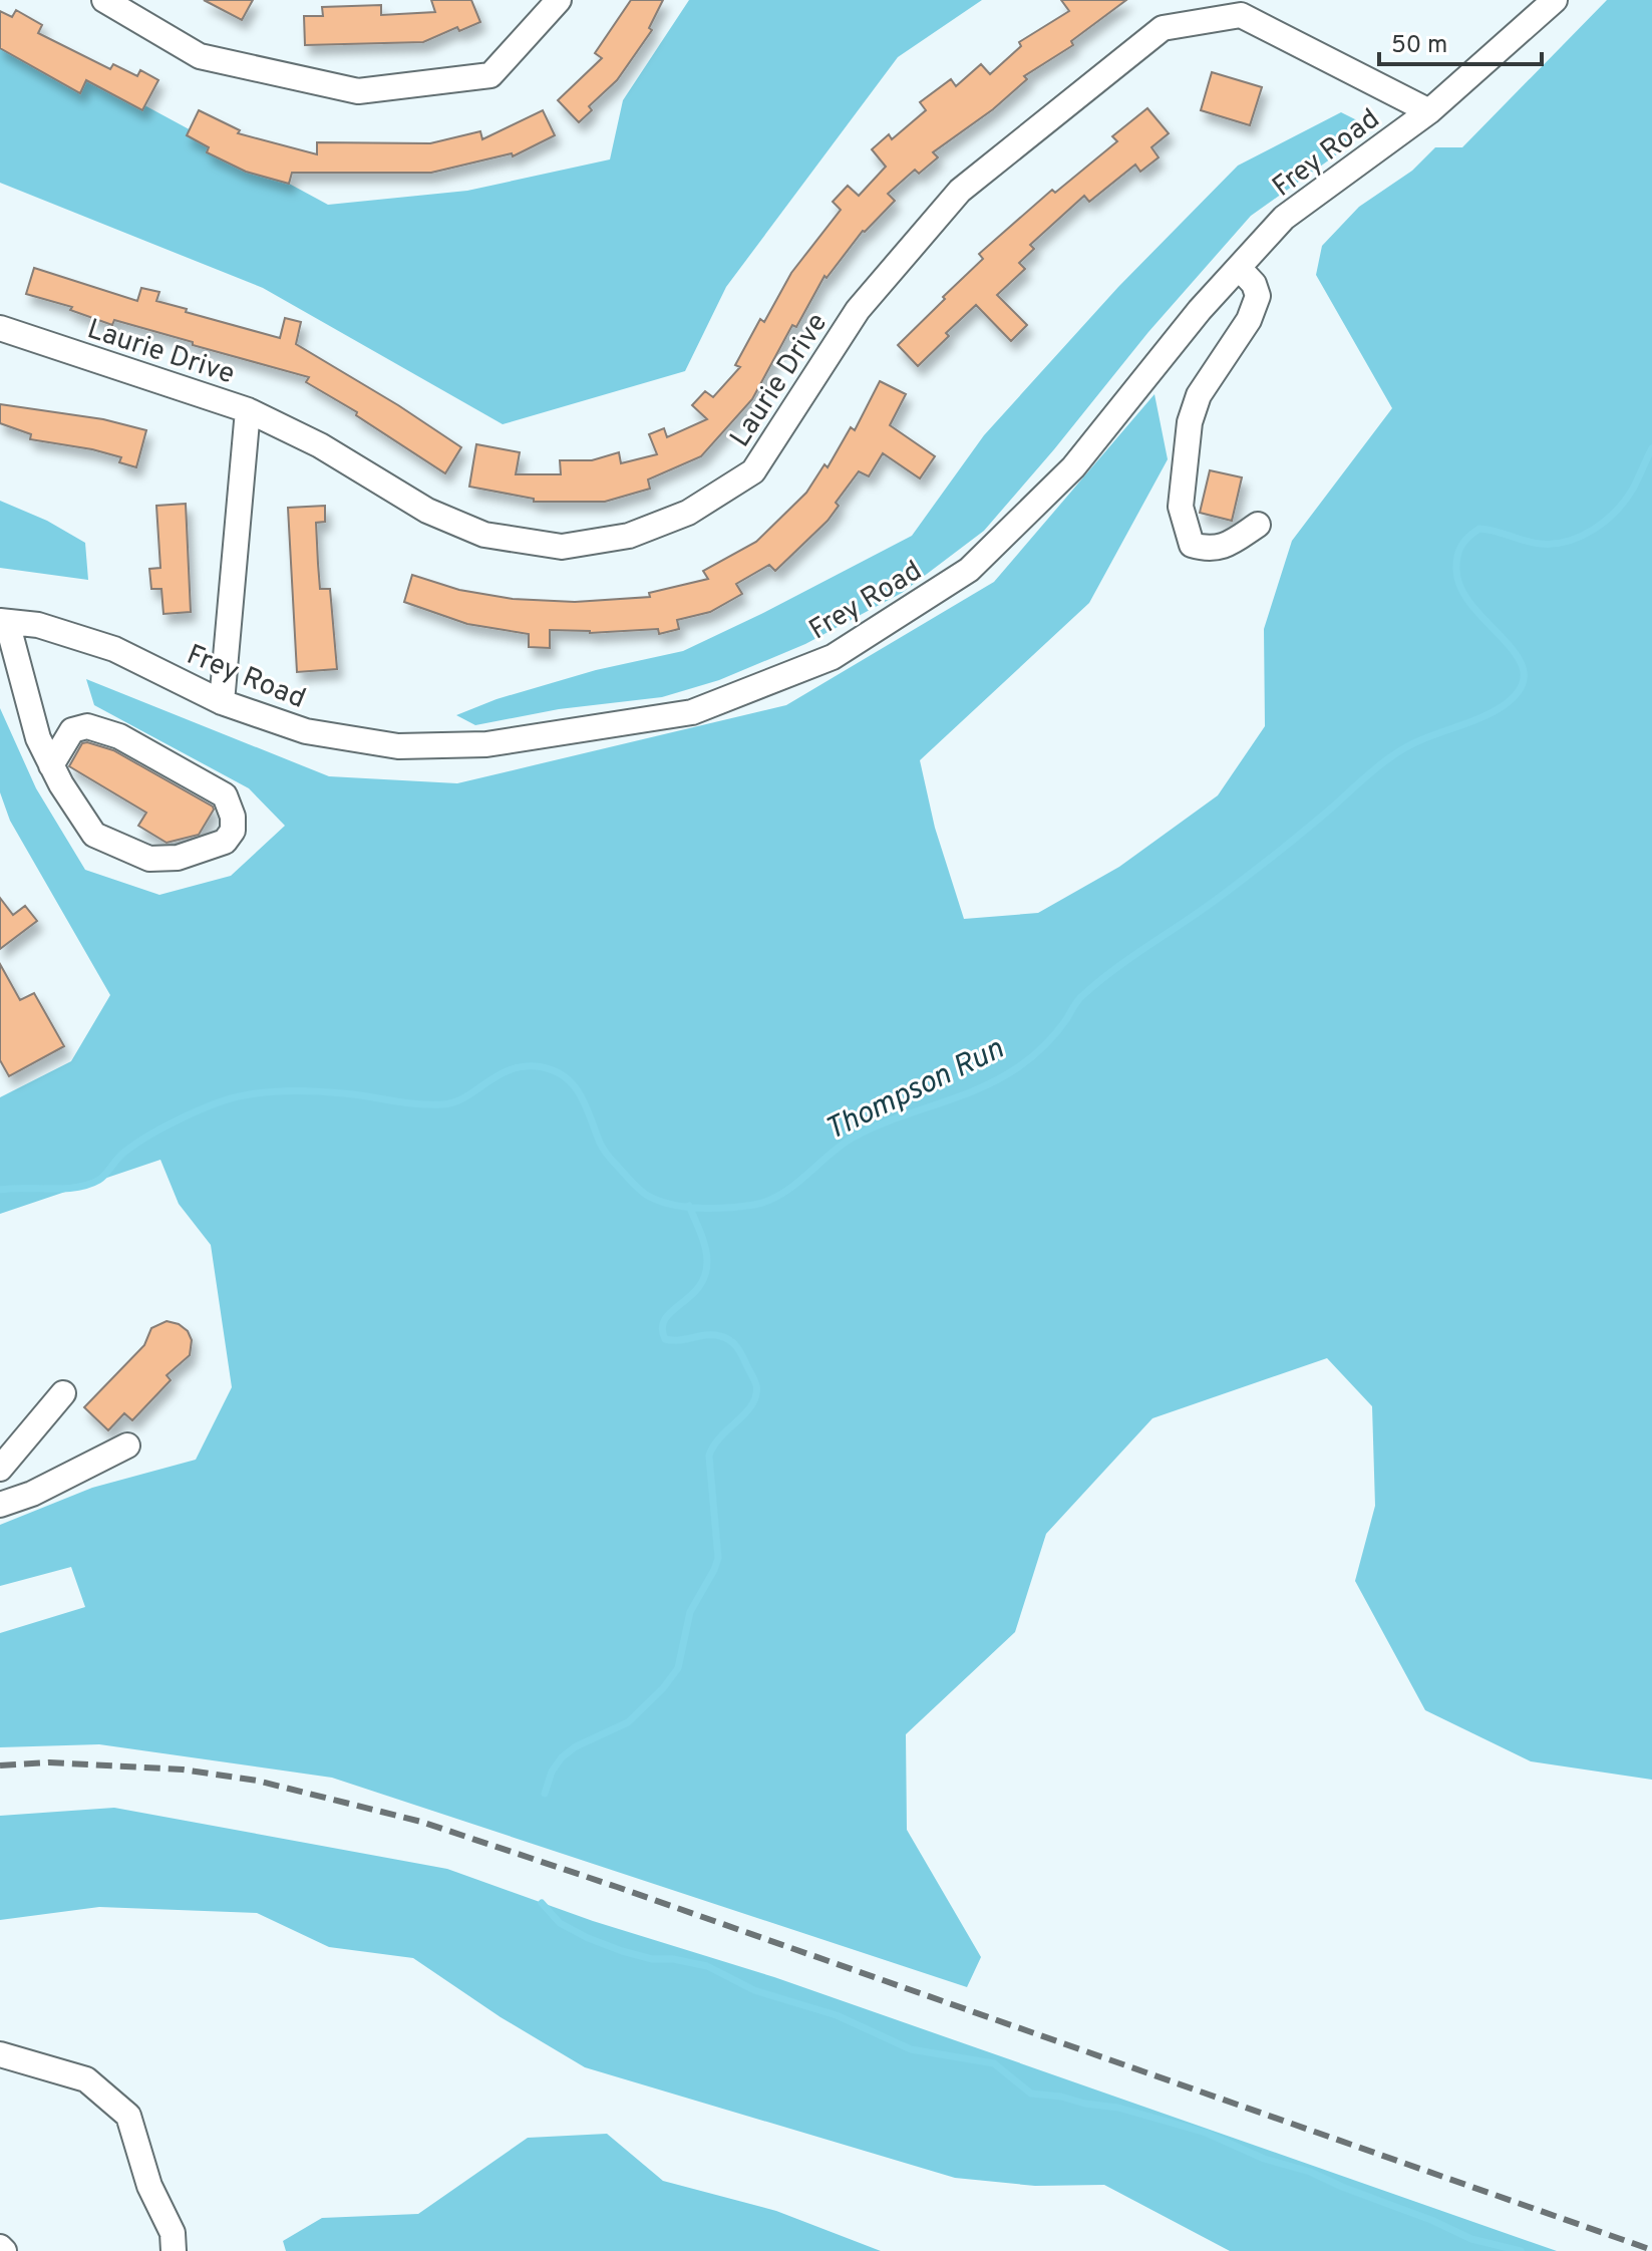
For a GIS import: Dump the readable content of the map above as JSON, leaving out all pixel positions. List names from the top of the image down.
{
  "streets": {
    "street": ["Frey Road", "Laurie Drive"]
  },
  "crossings": [
    ["Frey Road", "Laurie Drive"]
  ],
  "water": ["Thompson Run"],
  "scale_bar": "50 m"
}
